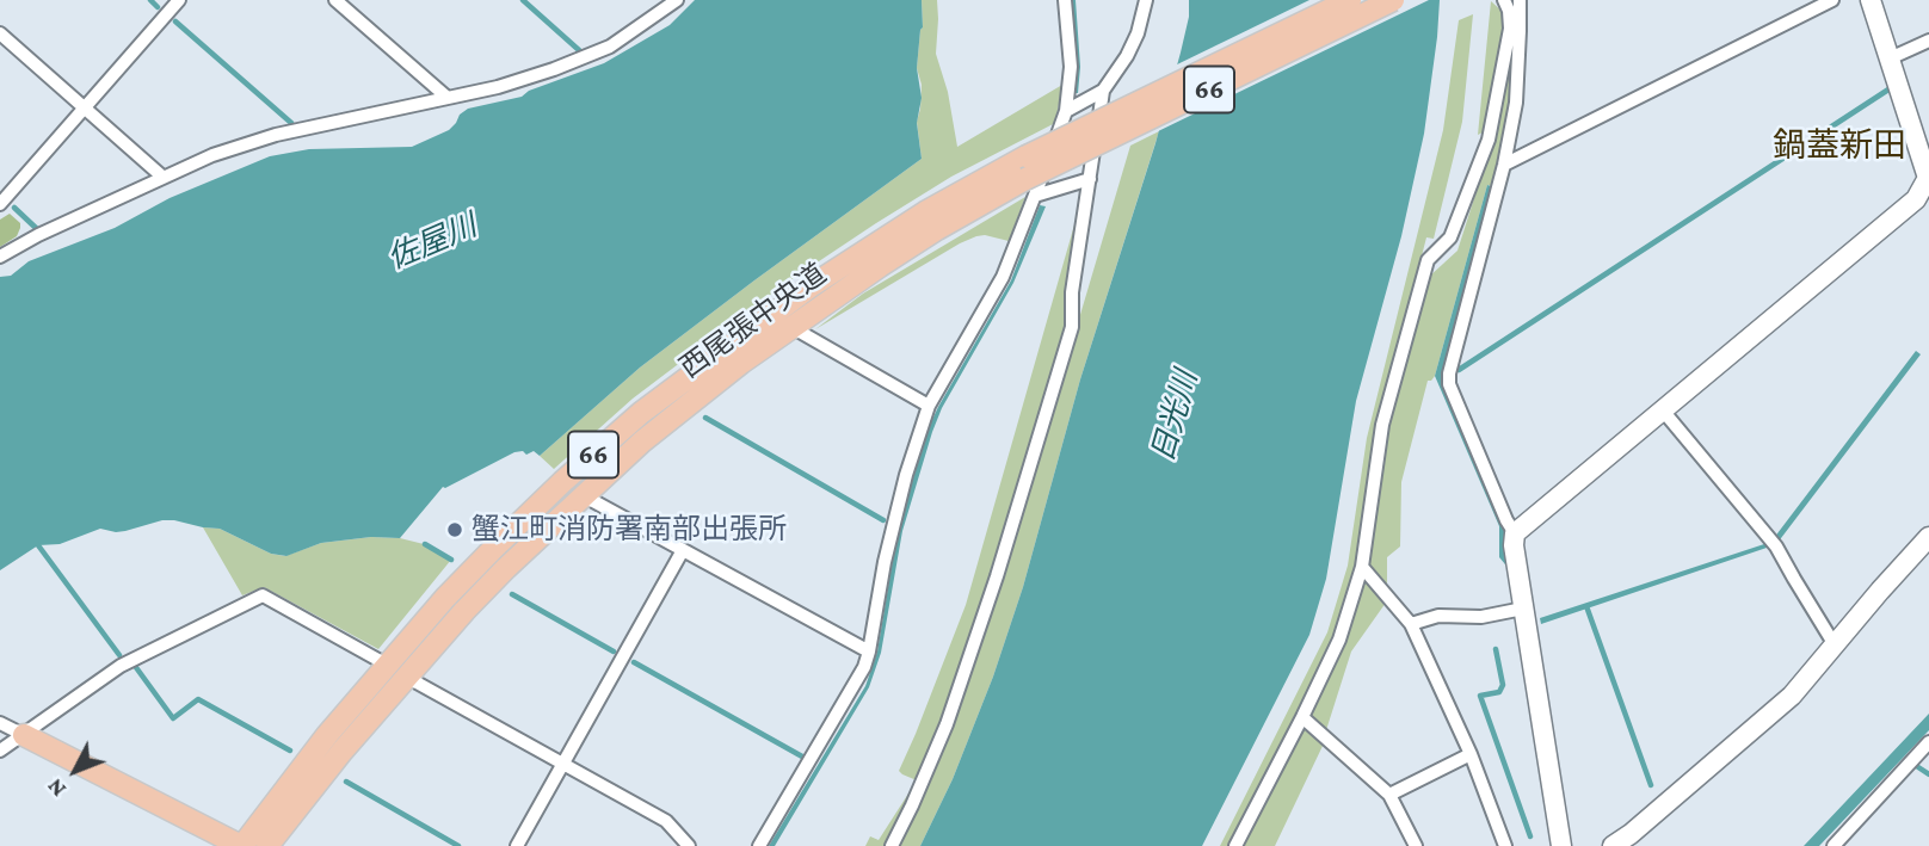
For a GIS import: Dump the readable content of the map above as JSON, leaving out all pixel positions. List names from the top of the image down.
{
  "streets": {
    "main road": ["66", "西尾張中央道"]
  },
  "crossings": [
    ["66", "西尾張中央道"]
  ],
  "districts": ["鍋蓋新田"],
  "water": ["佐屋川", "日光川"],
  "places": ["蟹江町消防署南部出張所"],
  "north": "bottom left"
}
